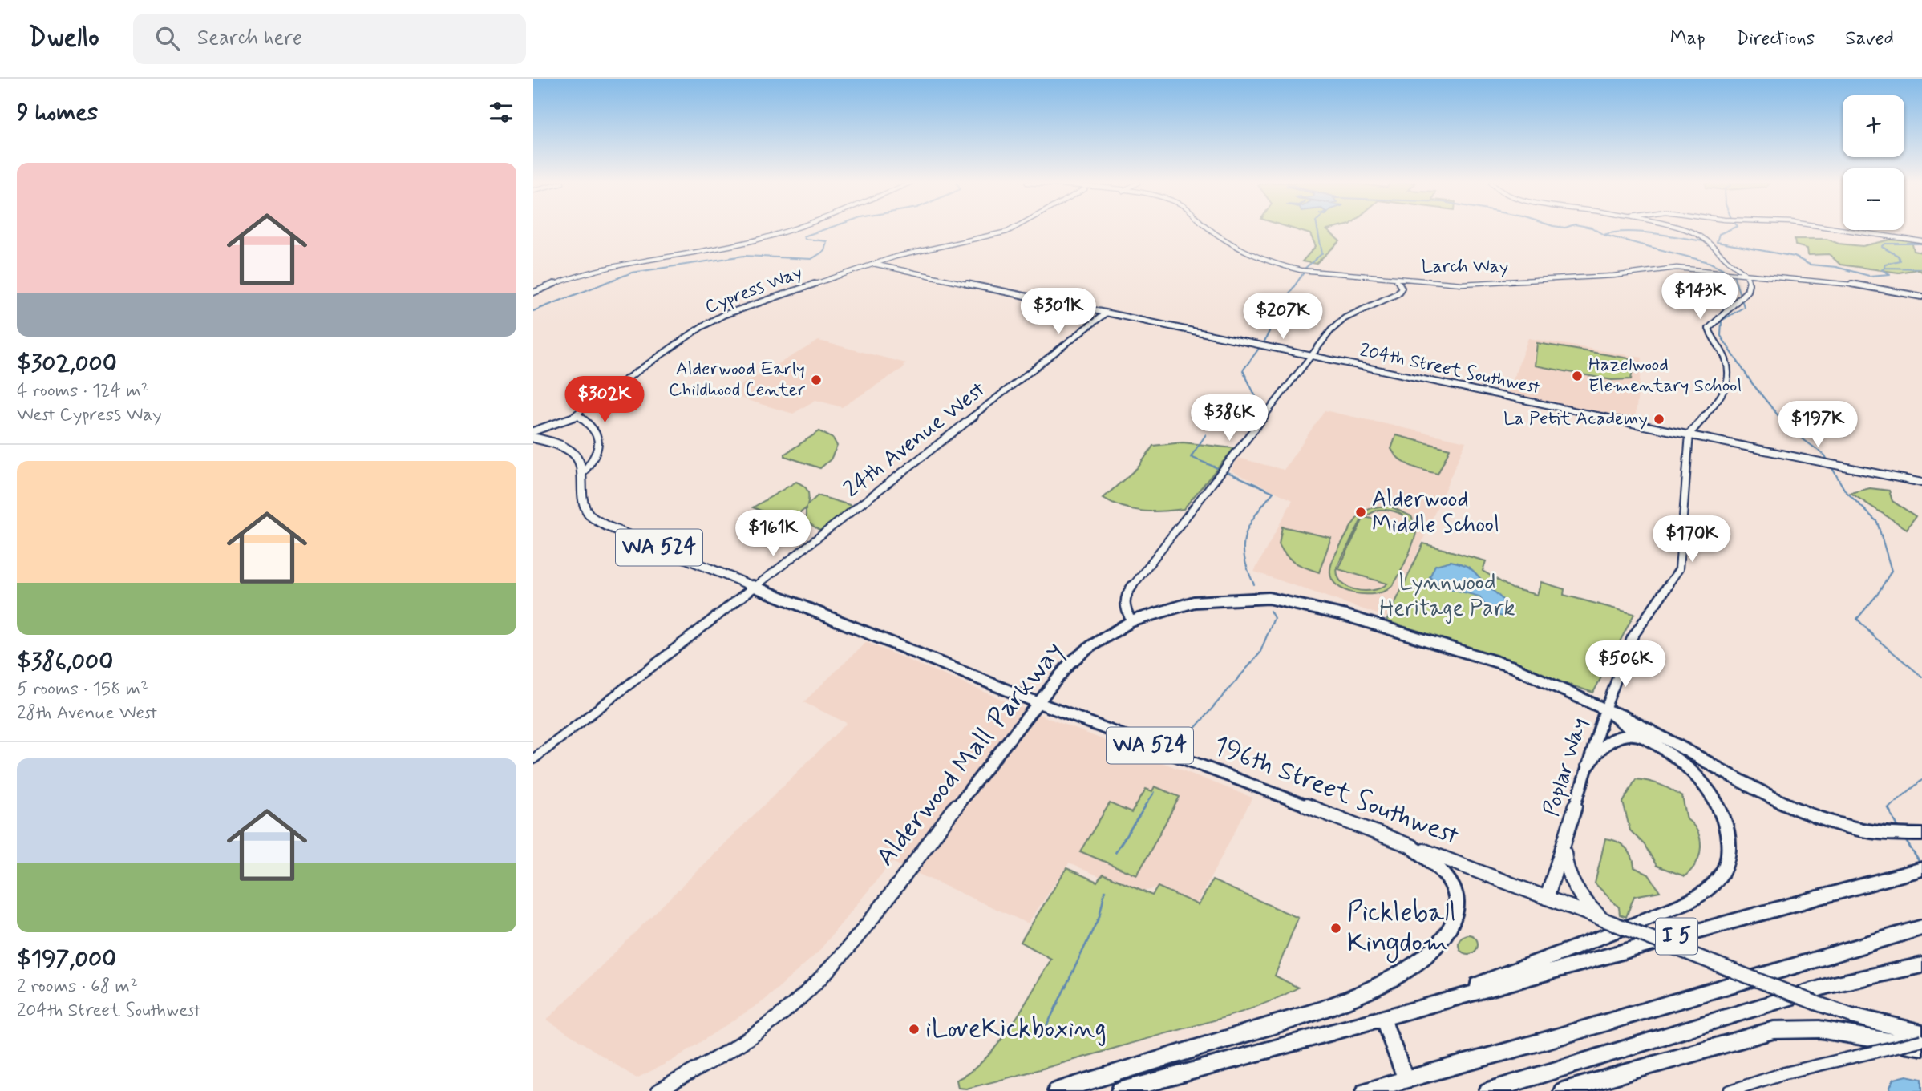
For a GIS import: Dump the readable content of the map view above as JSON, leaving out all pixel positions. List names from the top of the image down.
{
  "streets": {
    "highway": ["I 5"],
    "main road": [
      "WA 524",
      "Alderwood Mall Parkway",
      "Poplar Way",
      "196th Street Southwest"
    ],
    "street": [
      "Larch Way",
      "Cypress Way",
      "204th Street Southwest",
      "24th Avenue West"
    ]
  },
  "crossings": [
    ["Cypress Way", "204th Street Southwest"],
    ["204th Street Southwest", "24th Avenue West"],
    ["204th Street Southwest", "Poplar Way"],
    ["24th Avenue West", "196th Street Southwest"],
    ["Alderwood Mall Parkway", "Poplar Way"],
    ["Alderwood Mall Parkway", "196th Street Southwest"],
    ["Poplar Way", "196th Street Southwest"]
  ],
  "parks": ["Lynnwood Heritage Park"],
  "places": [
    "Hazelwood Elementary School",
    "Alderwood Early Childhood Center",
    "La Petit Academy",
    "Alderwood Middle School",
    "Pickleball Kingdom",
    "iLoveKickboxing"
  ],
  "page": {
    "header": "Dwello",
    "search": "Search here",
    "nav": ["Map", "Directions", "Saved"],
    "heading": "9 homes",
    "map_buttons": ["+", "−"],
    "list": [
      {
        "name": "$302,000",
        "note": "4 rooms · 124 m² · West Cypress Way"
      },
      {
        "name": "$386,000",
        "note": "5 rooms · 158 m² · 28th Avenue West"
      },
      {
        "name": "$197,000",
        "note": "2 rooms · 68 m² · 204th Street Southwest"
      }
    ],
    "price": [
      "$143K",
      "$301K",
      "$207K",
      "$302K",
      "$386K",
      "$197K",
      "$161K",
      "$170K",
      "$506K"
    ]
  }
}
